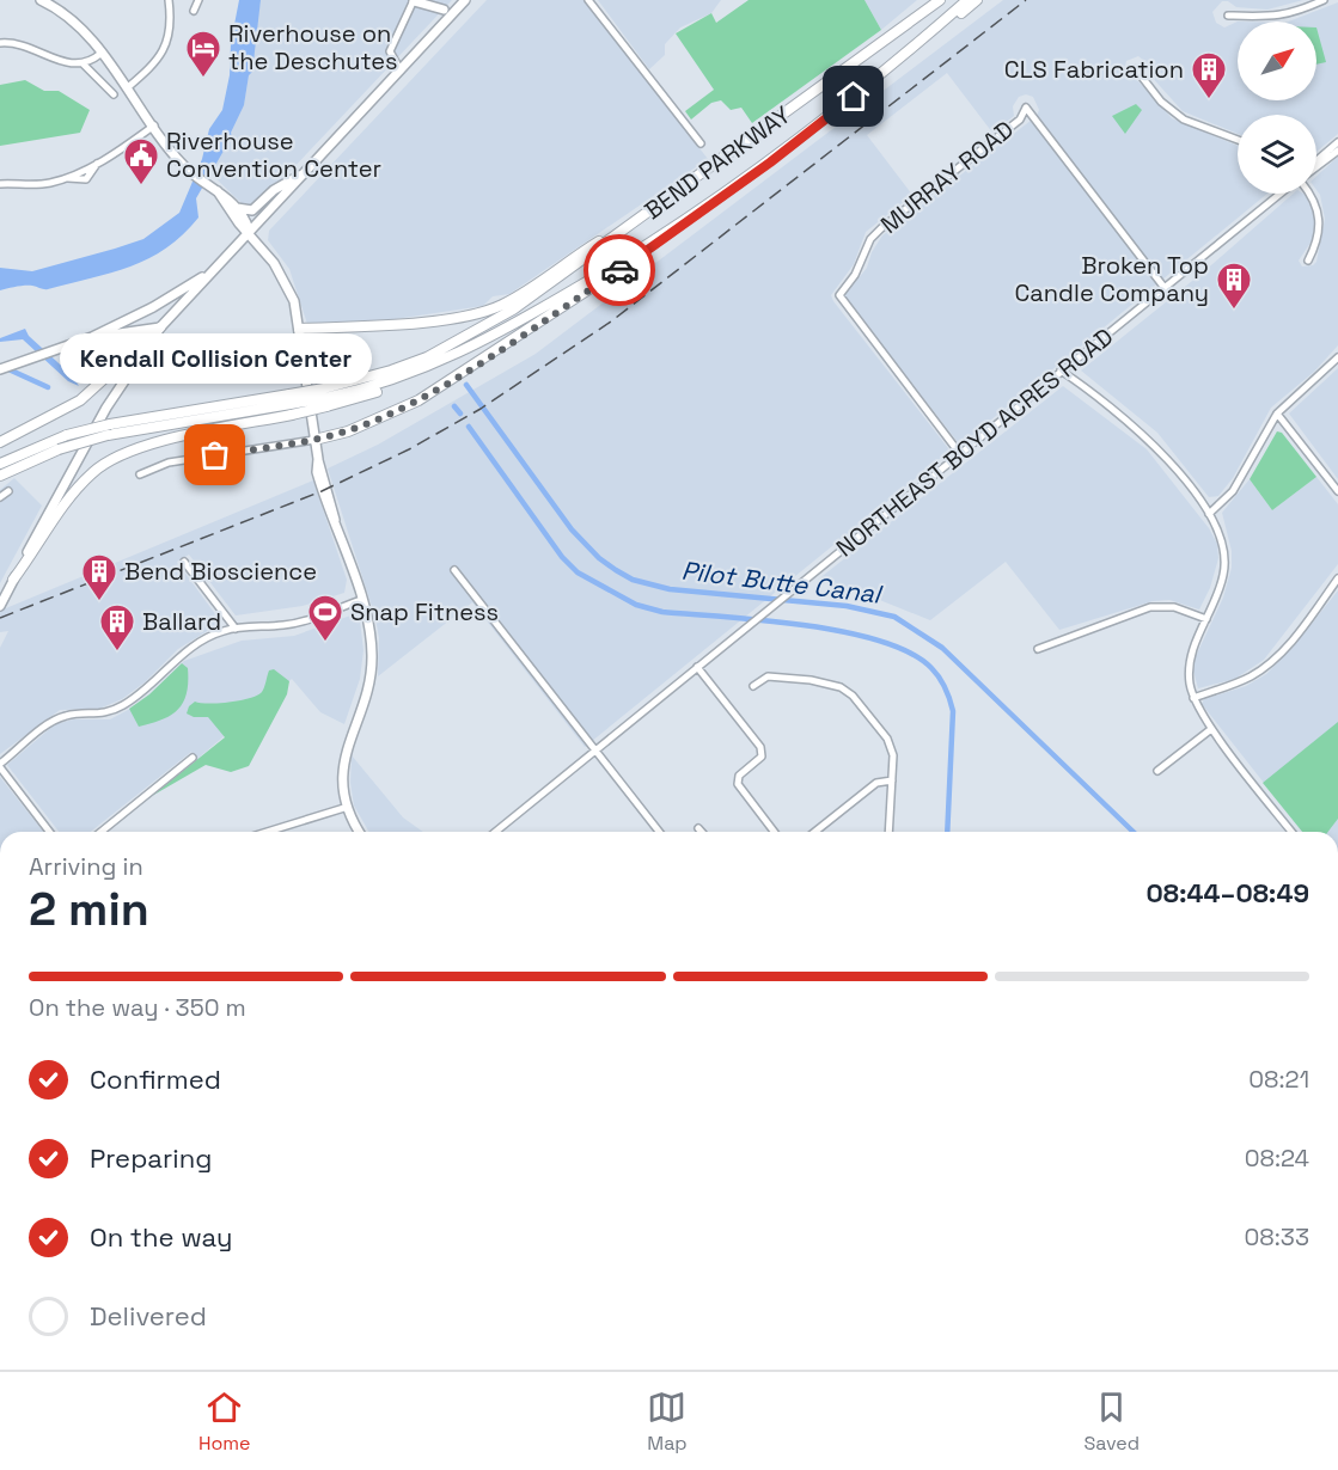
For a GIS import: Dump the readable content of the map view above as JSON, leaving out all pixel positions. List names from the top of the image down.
{
  "streets": {
    "highway": ["BEND PARKWAY"],
    "street": ["MURRAY ROAD", "NORTHEAST BOYD ACRES ROAD"]
  },
  "crossings": [
    ["MURRAY ROAD", "NORTHEAST BOYD ACRES ROAD"]
  ],
  "water": ["Pilot Butte Canal"],
  "places": {
    "hotel": ["Riverhouse on the Deschutes"],
    "building": [
      "CLS Fabrication",
      "Broken Top Candle Company",
      "Bend Bioscience",
      "Ballard"
    ],
    "public building": ["Riverhouse Convention Center"],
    "other": ["Kendall Collision Center"],
    "sports": ["Snap Fitness"]
  },
  "north": "top right",
  "page": {
    "bubble": "Kendall Collision Center",
    "heading": ["2 min", "Arriving in", "08:44–08:49"],
    "bar": "On the way · 350 m",
    "list": [
      ["Confirmed", "08:21"],
      ["Preparing", "08:24"],
      ["On the way", "08:33"],
      "Delivered"
    ],
    "tabs": ["Home", "Map", "Saved"]
  }
}
